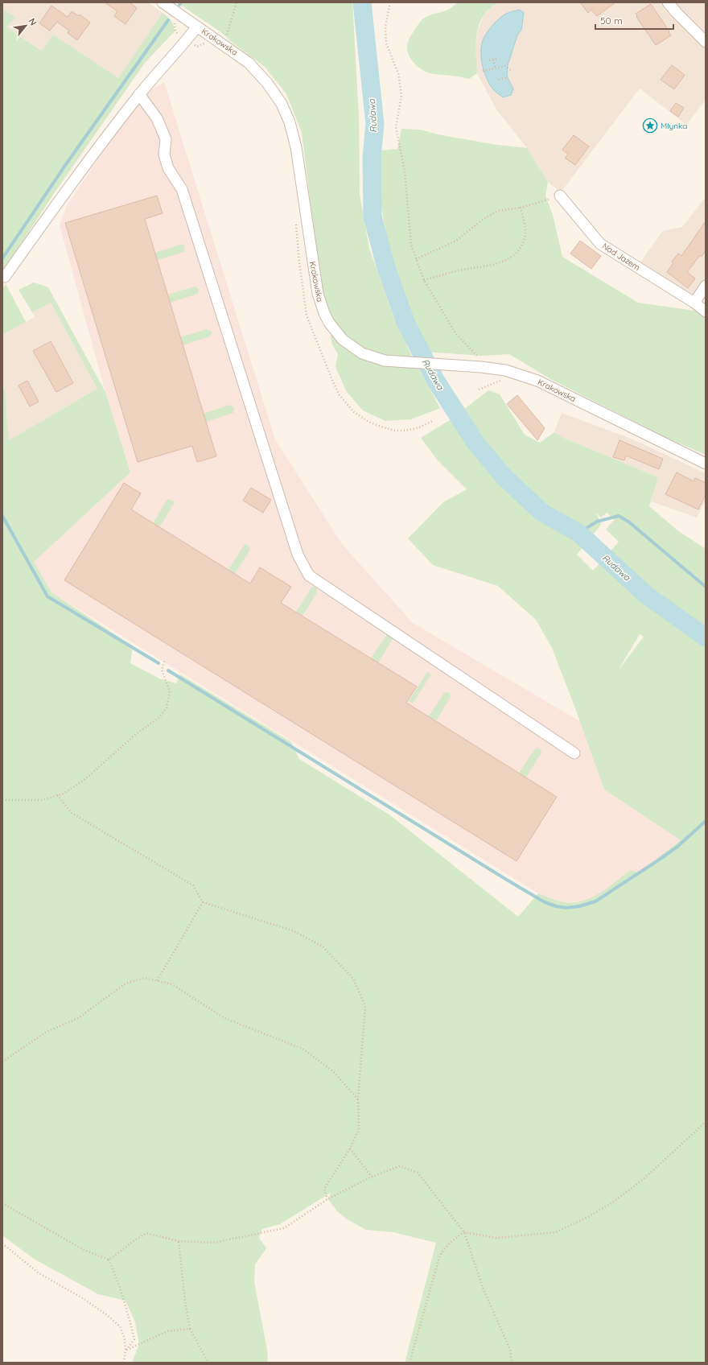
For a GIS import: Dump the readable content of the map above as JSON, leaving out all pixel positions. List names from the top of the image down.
{
  "streets": {
    "street": ["Krakowska", "Nad Jazem"]
  },
  "water": ["Rudawa"],
  "places": {
    "place": ["Młynka"]
  },
  "scale_bar": "50 m",
  "north": "top right"
}
